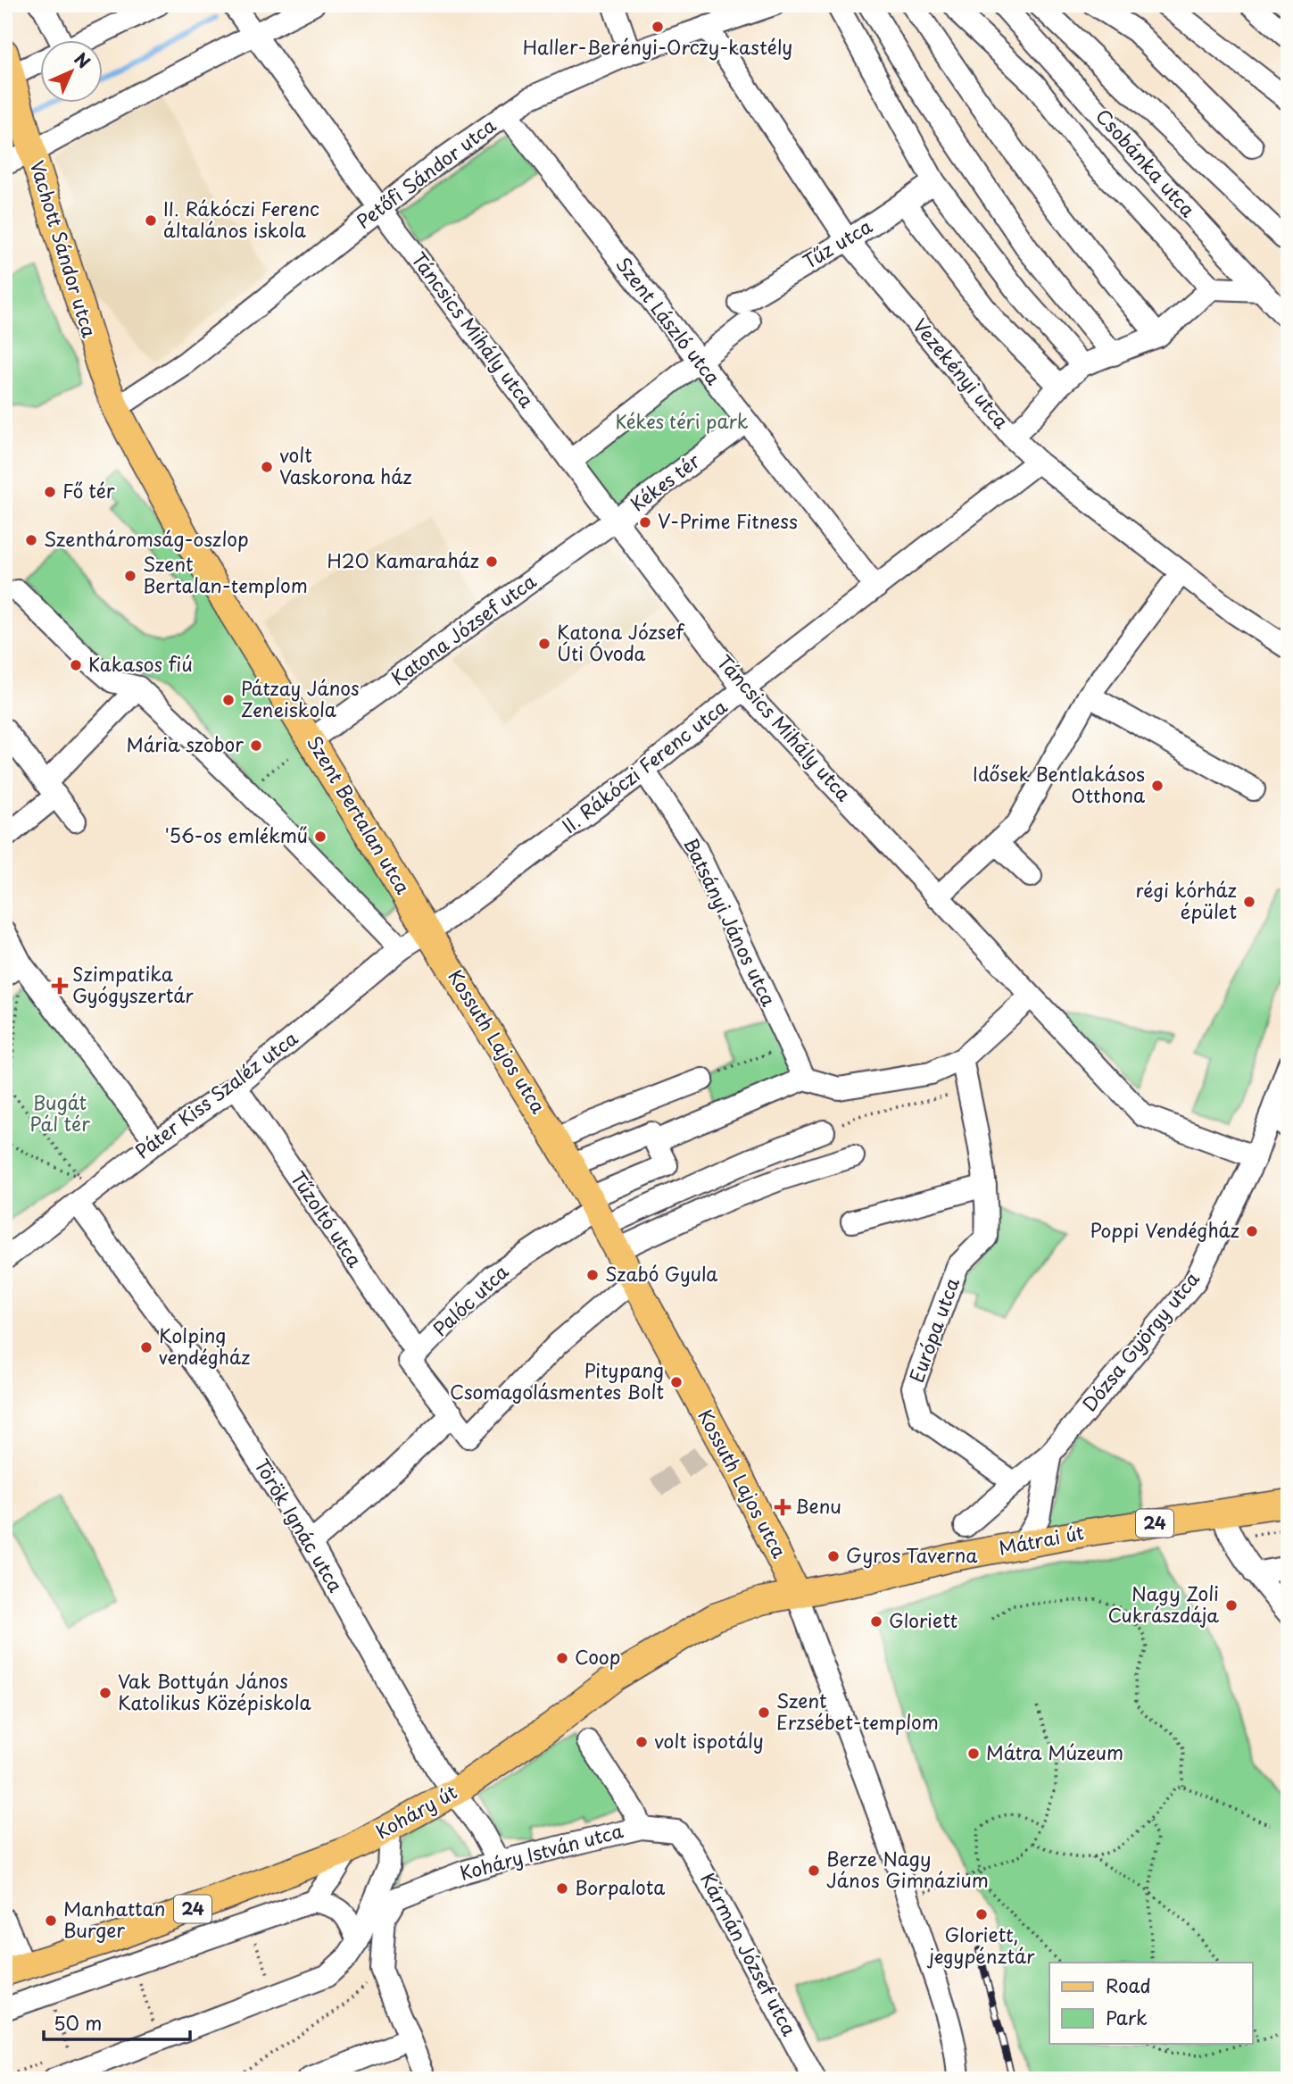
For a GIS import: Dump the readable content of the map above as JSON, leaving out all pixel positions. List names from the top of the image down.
{
  "streets": {
    "main road": [
      "Vachott Sándor utca",
      "Szent Bertalan utca",
      "Kossuth Lajos utca",
      "24",
      "Mátrai út",
      "Koháry út"
    ],
    "street": [
      "Csobánka utca",
      "Petőfi Sándor utca",
      "Tűz utca",
      "Szent László utca",
      "Táncsics Mihály utca",
      "Vezekényi utca",
      "Kékes tér",
      "Katona József utca",
      "II. Rákóczi Ferenc utca",
      "Batsányi János utca",
      "Páter Kiss Szaléz utca",
      "Tűzoltó utca",
      "Palóc utca",
      "Európa utca",
      "Dózsa György utca",
      "Török Ignác utca",
      "Koháry István utca",
      "Kármán József utca"
    ]
  },
  "crossings": [
    ["Petőfi Sándor utca", "Vachott Sándor utca"],
    ["Petőfi Sándor utca", "Szent László utca"],
    ["Petőfi Sándor utca", "Táncsics Mihály utca"],
    ["Petőfi Sándor utca", "Vezekényi utca"],
    ["Petőfi Sándor utca", "Szent Bertalan utca"],
    ["Tűz utca", "Szent László utca"],
    ["Tűz utca", "Vezekényi utca"],
    ["Vachott Sándor utca", "Szent Bertalan utca"],
    ["Szent László utca", "Kékes tér"],
    ["Szent László utca", "II. Rákóczi Ferenc utca"],
    ["Táncsics Mihály utca", "Kékes tér"],
    ["Táncsics Mihály utca", "Katona József utca"],
    ["Táncsics Mihály utca", "II. Rákóczi Ferenc utca"],
    ["Táncsics Mihály utca", "Dózsa György utca"],
    ["Vezekényi utca", "II. Rákóczi Ferenc utca"],
    ["Kékes tér", "Katona József utca"],
    ["Katona József utca", "Szent Bertalan utca"],
    ["II. Rákóczi Ferenc utca", "Szent Bertalan utca"],
    ["II. Rákóczi Ferenc utca", "Batsányi János utca"],
    ["II. Rákóczi Ferenc utca", "Kossuth Lajos utca"],
    ["II. Rákóczi Ferenc utca", "Páter Kiss Szaléz utca"],
    ["Szent Bertalan utca", "Kossuth Lajos utca"],
    ["Szent Bertalan utca", "Páter Kiss Szaléz utca"],
    ["Kossuth Lajos utca", "Páter Kiss Szaléz utca"],
    ["Kossuth Lajos utca", "Palóc utca"],
    ["Kossuth Lajos utca", "Mátrai út"],
    ["Kossuth Lajos utca", "Koháry út"],
    ["Páter Kiss Szaléz utca", "Tűzoltó utca"],
    ["Páter Kiss Szaléz utca", "Török Ignác utca"],
    ["Tűzoltó utca", "Palóc utca"],
    ["Dózsa György utca", "Mátrai út"],
    ["Török Ignác utca", "Koháry út"],
    ["Török Ignác utca", "Koháry István utca"],
    ["Mátrai út", "Koháry út"],
    ["Koháry István utca", "Kármán József utca"]
  ],
  "parks": ["Kékes téri park", "Bugát Pál tér"],
  "places": {
    "other": [
      "Haller-Berényi-Orczy-kastély",
      "II. Rákóczi Ferenc általános iskola",
      "volt Vaskorona ház",
      "Fő tér",
      "V-Prime Fitness",
      "Szentháromság-oszlop",
      "H2O Kamaraház",
      "Szent Bertalan-templom",
      "Katona József Úti Óvoda",
      "Kakasos fiú",
      "Pátzay János Zeneiskola",
      "Mária szobor",
      "Idősek Bentlakásos Otthona",
      "'56-os emlékmű",
      "régi kórház épület",
      "Poppi Vendégház",
      "Szabó Gyula",
      "Kolping vendégház",
      "Pitypang Csomagolásmentes Bolt",
      "Gyros Taverna",
      "Nagy Zoli Cukrászdája",
      "Gloriett",
      "Coop",
      "Vak Bottyán János Katolikus Középiskola",
      "Szent Erzsébet-templom",
      "volt ispotály",
      "Mátra Múzeum",
      "Berze Nagy János Gimnázium",
      "Borpalota",
      "Gloriett, jegypénztár",
      "Manhattan Burger"
    ],
    "health": ["Szimpatika Gyógyszertár", "Benu"]
  },
  "legend": ["Road", "Park"],
  "scale_bar": "50 m",
  "north": "top right"
}
